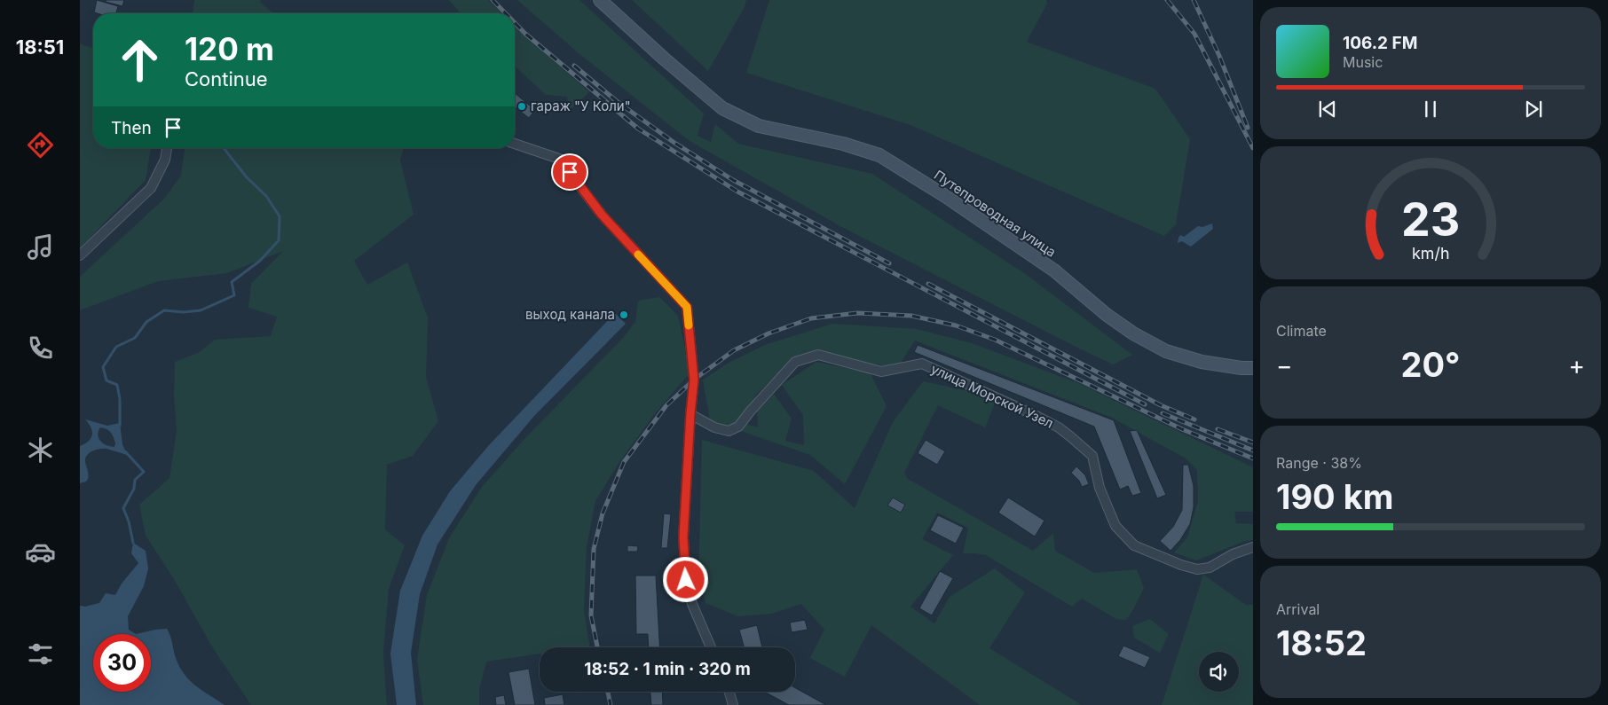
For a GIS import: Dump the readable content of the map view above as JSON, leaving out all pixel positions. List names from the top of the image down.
{
  "streets": {
    "main road": ["Путепроводная улица"],
    "street": ["улица Морской Узел"]
  },
  "places": ["гараж \"У Коли\"", "выход канала"],
  "page": {
    "tabs": "18:51",
    "turn": ["120 m", "Continue"],
    "song": ["106.2 FM", "Music"],
    "then": "Then",
    "tile": [
      "Climate",
      ["Range · 38%", "190 km"],
      ["Arrival", "18:52"]
    ],
    "heat": ["−", "20°", "+"],
    "limit": "30",
    "trip": "18:52 · 1 min · 320 m",
    "gauge": ["23", "km/h"]
  }
}
